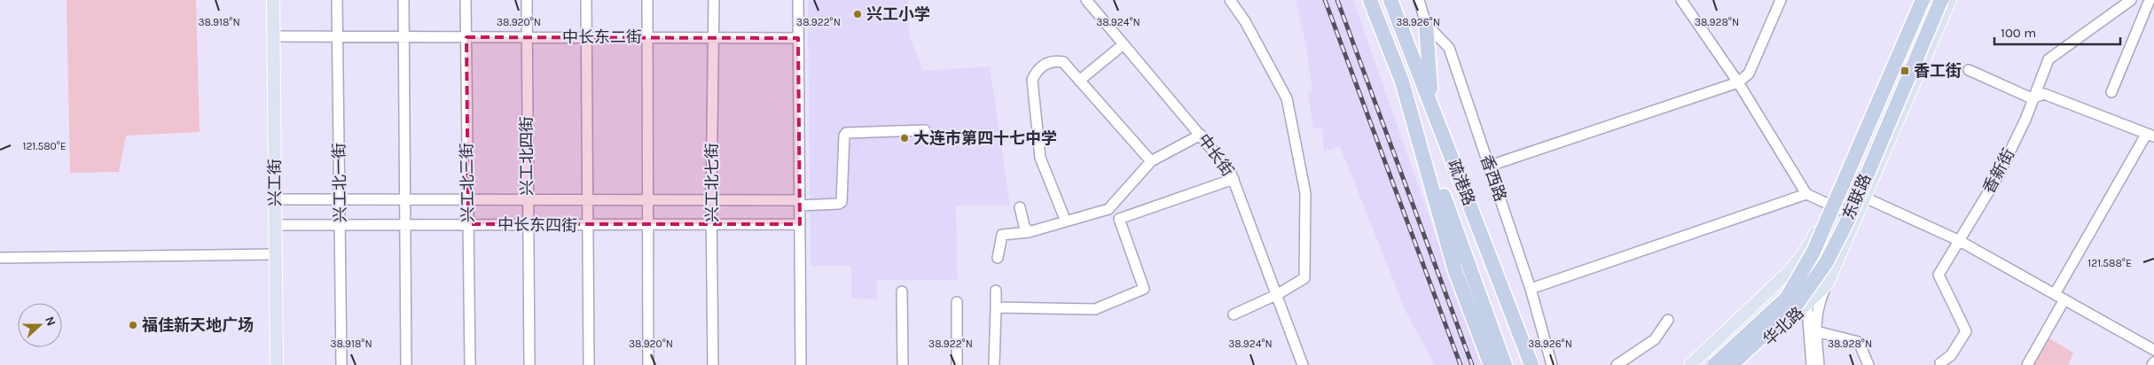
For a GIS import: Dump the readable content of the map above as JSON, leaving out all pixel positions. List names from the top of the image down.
{
  "streets": {
    "highway": ["疏港路", "东联路"],
    "main road": ["兴工街", "华北路"],
    "street": [
      "中长东二街",
      "中长街",
      "兴工北四街",
      "香新街",
      "香西路",
      "兴工北一街",
      "兴工北三街",
      "兴工北七街",
      "中长东四街"
    ]
  },
  "crossings": [
    ["中长东二街", "兴工北四街"],
    ["中长东二街", "兴工街"],
    ["中长东二街", "兴工北一街"],
    ["中长东二街", "兴工北三街"],
    ["中长东二街", "兴工北七街"],
    ["兴工北四街", "中长东四街"],
    ["兴工街", "中长东四街"],
    ["兴工北一街", "中长东四街"],
    ["兴工北三街", "中长东四街"],
    ["兴工北七街", "中长东四街"]
  ],
  "places": {
    "other": ["兴工小学", "大连市第四十七中学", "福佳新天地广场"],
    "transit": ["香工街"]
  },
  "scale_bar": "100 m",
  "north": "right",
  "coordinates": [
    "38.926°N",
    "38.928°N",
    "38.918°N",
    "38.920°N",
    "38.922°N",
    "38.924°N",
    "121.580°E",
    "121.588°E"
  ]
}
